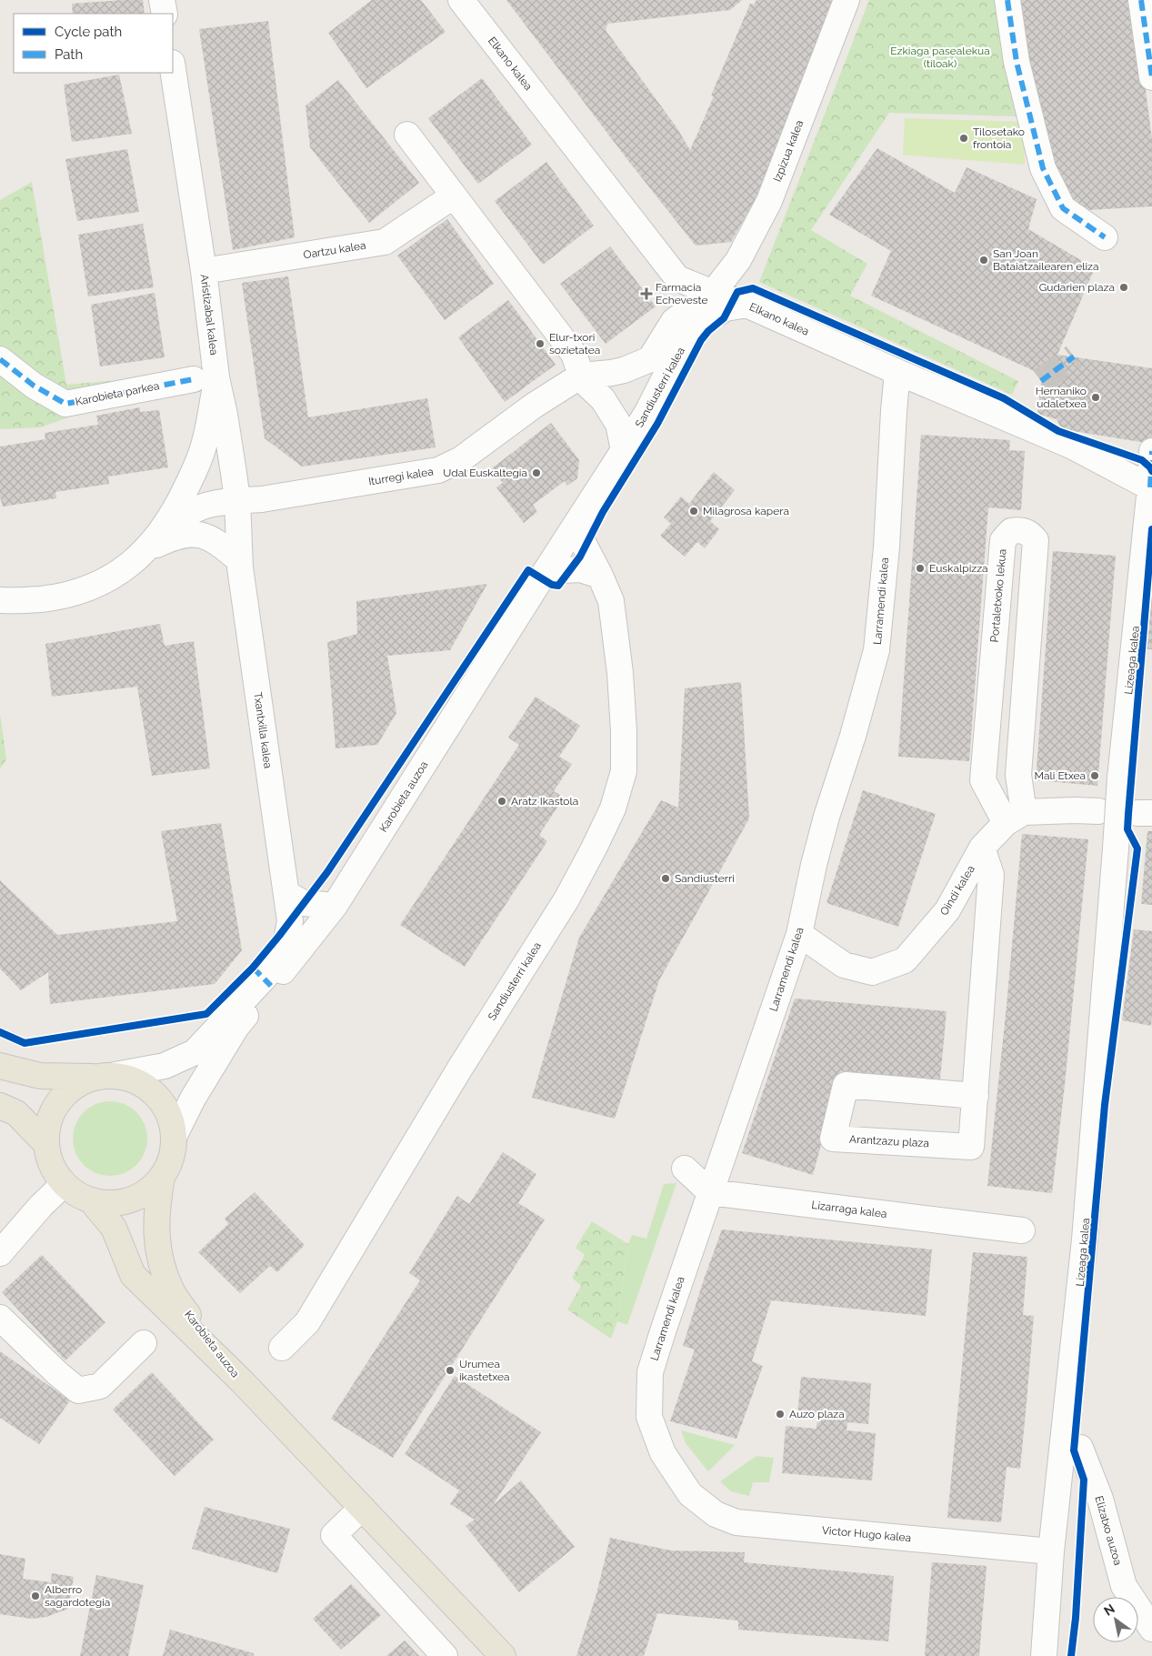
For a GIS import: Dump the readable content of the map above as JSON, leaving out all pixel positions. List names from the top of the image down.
{
  "streets": {
    "main road": ["Karobieta auzoa"],
    "street": [
      "Elkano kalea",
      "Izpizua kalea",
      "Oartzu kalea",
      "Aristizabal kalea",
      "Sandiusterri kalea",
      "Karobieta parkea",
      "Iturregi kalea",
      "Portaletxoko lekua",
      "Larramendi kalea",
      "Lizeaga kalea",
      "Txantxilla kalea",
      "Oindi kalea",
      "Arantzazu plaza",
      "Lizarraga kalea",
      "Elizatxo auzoa",
      "Victor Hugo kalea"
    ]
  },
  "crossings": [
    ["Elkano kalea", "Izpizua kalea"],
    ["Elkano kalea", "Sandiusterri kalea"],
    ["Elkano kalea", "Larramendi kalea"],
    ["Elkano kalea", "Lizeaga kalea"],
    ["Izpizua kalea", "Sandiusterri kalea"],
    ["Oartzu kalea", "Aristizabal kalea"],
    ["Aristizabal kalea", "Karobieta parkea"],
    ["Aristizabal kalea", "Iturregi kalea"],
    ["Aristizabal kalea", "Txantxilla kalea"],
    ["Sandiusterri kalea", "Iturregi kalea"],
    ["Sandiusterri kalea", "Karobieta auzoa"],
    ["Karobieta parkea", "Iturregi kalea"],
    ["Iturregi kalea", "Txantxilla kalea"],
    ["Portaletxoko lekua", "Oindi kalea"],
    ["Larramendi kalea", "Oindi kalea"],
    ["Larramendi kalea", "Lizarraga kalea"],
    ["Larramendi kalea", "Victor Hugo kalea"],
    ["Lizeaga kalea", "Elizatxo auzoa"],
    ["Lizeaga kalea", "Victor Hugo kalea"],
    ["Oindi kalea", "Arantzazu plaza"]
  ],
  "parks": ["Ezkiaga pasealekua (tiloak)"],
  "places": {
    "other": [
      "Tilosetako frontoia",
      "San Joan Bataiatzailearen eliza",
      "Gudarien plaza",
      "Elur-txori sozietatea",
      "Hernaniko udaletxea",
      "Udal Euskaltegia",
      "Milagrosa kapera",
      "Euskalpizza",
      "Mali Etxea",
      "Aratz Ikastola",
      "Sandiusterri",
      "Urumea ikastetxea",
      "Auzo plaza",
      "Alberro sagardotegia"
    ],
    "health": ["Farmacia Echeveste"]
  },
  "legend": ["Cycle path", "Path"],
  "north": "top left"
}
